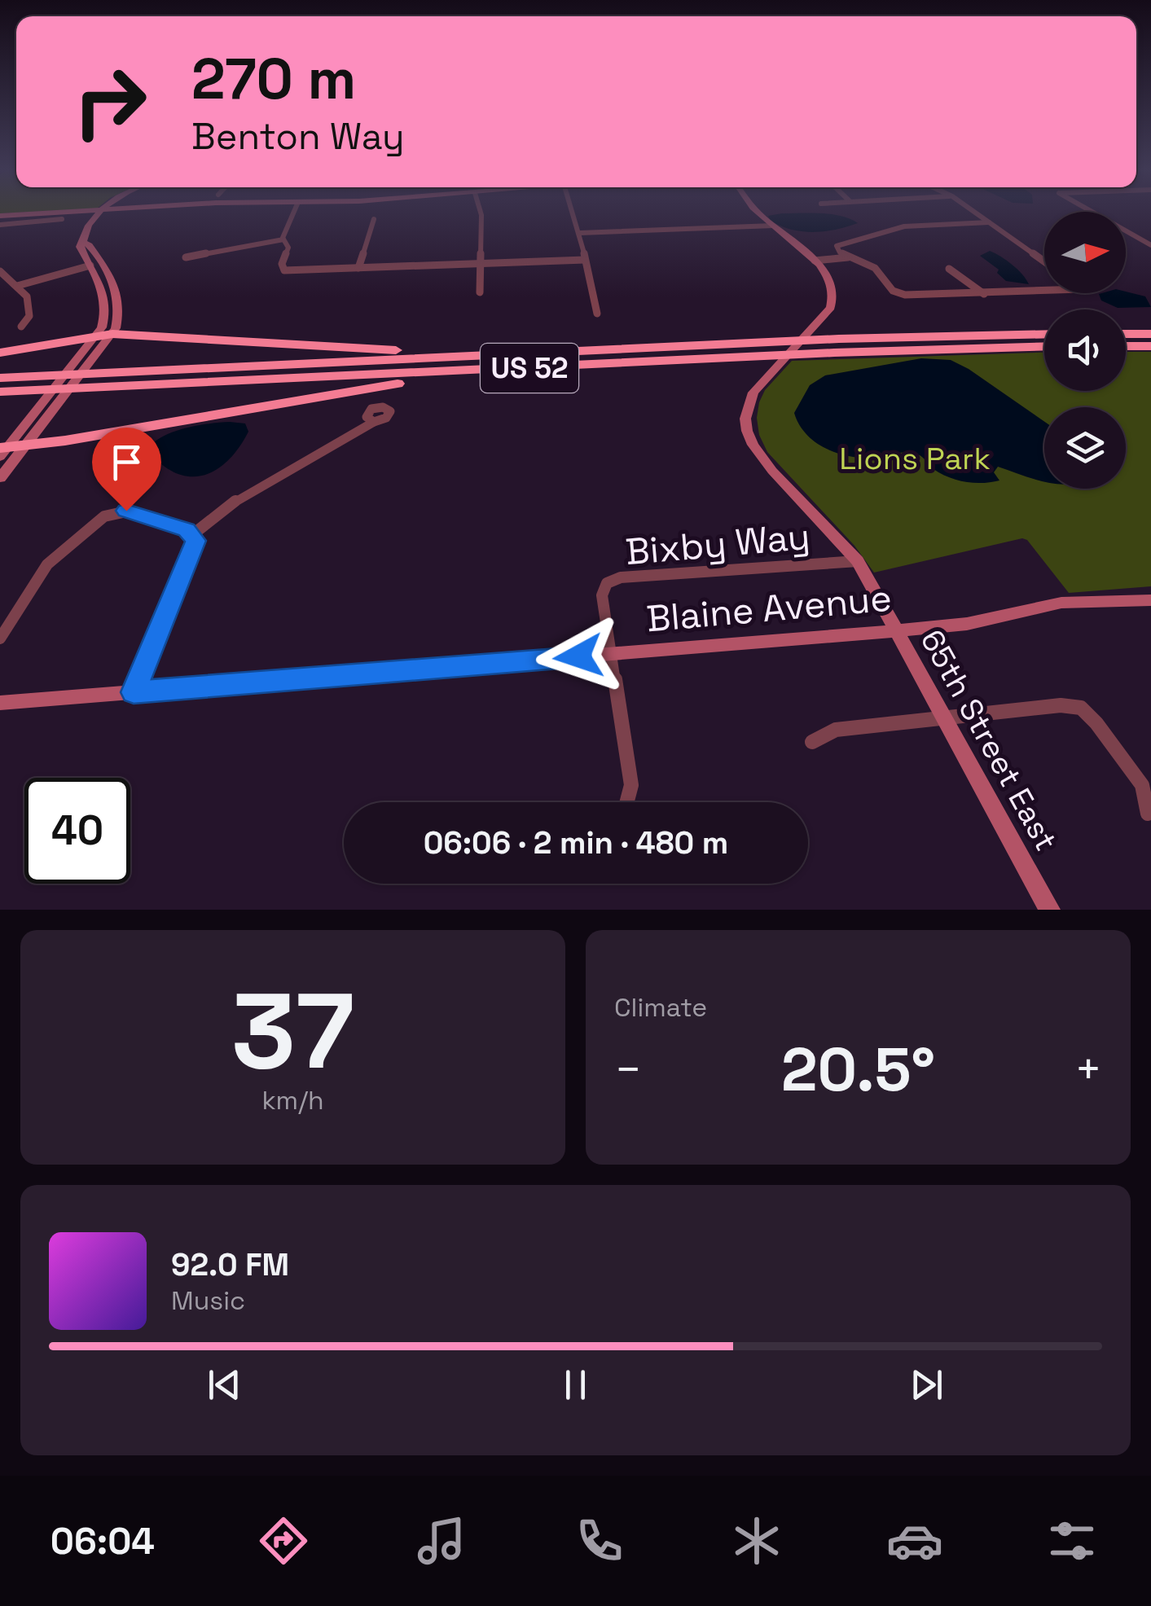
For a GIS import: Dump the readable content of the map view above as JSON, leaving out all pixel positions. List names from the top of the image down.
{
  "streets": {
    "highway": ["US 52"],
    "street": ["Bixby Way", "Blaine Avenue", "65th Street East"]
  },
  "crossings": [
    ["Bixby Way", "Blaine Avenue"],
    ["Bixby Way", "65th Street East"],
    ["Blaine Avenue", "65th Street East"]
  ],
  "parks": ["Lions Park"],
  "north": "right",
  "page": {
    "turn": ["270 m", "Benton Way"],
    "limit": "40",
    "trip": "06:06 · 2 min · 480 m",
    "tile": [
      ["37", "km/h"],
      "Climate"
    ],
    "heat": ["−", "20.5°", "+"],
    "song": ["92.0 FM", "Music"],
    "tabs": "06:04"
  }
}
